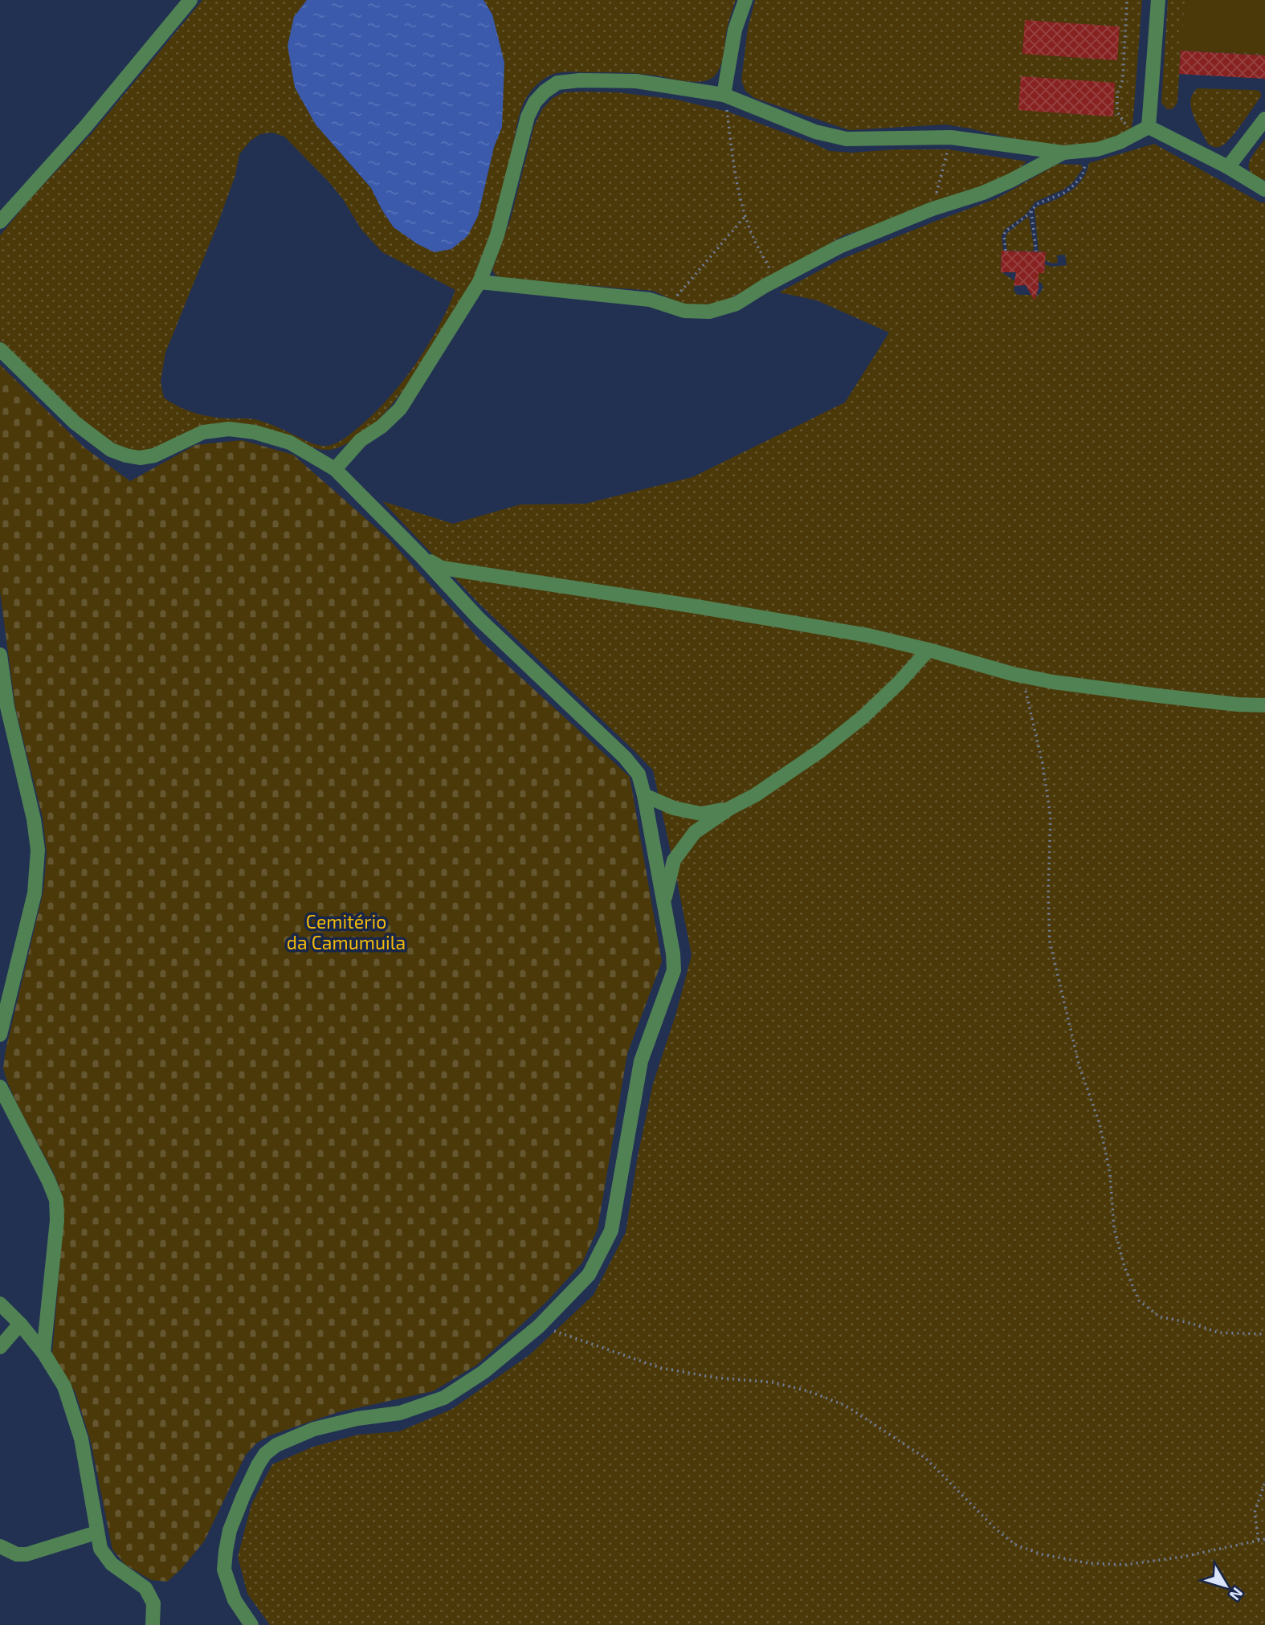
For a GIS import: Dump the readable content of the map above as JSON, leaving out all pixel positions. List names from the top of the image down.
{
  "parks": ["Cemitério da Camumuila"],
  "north": "bottom right"
}
